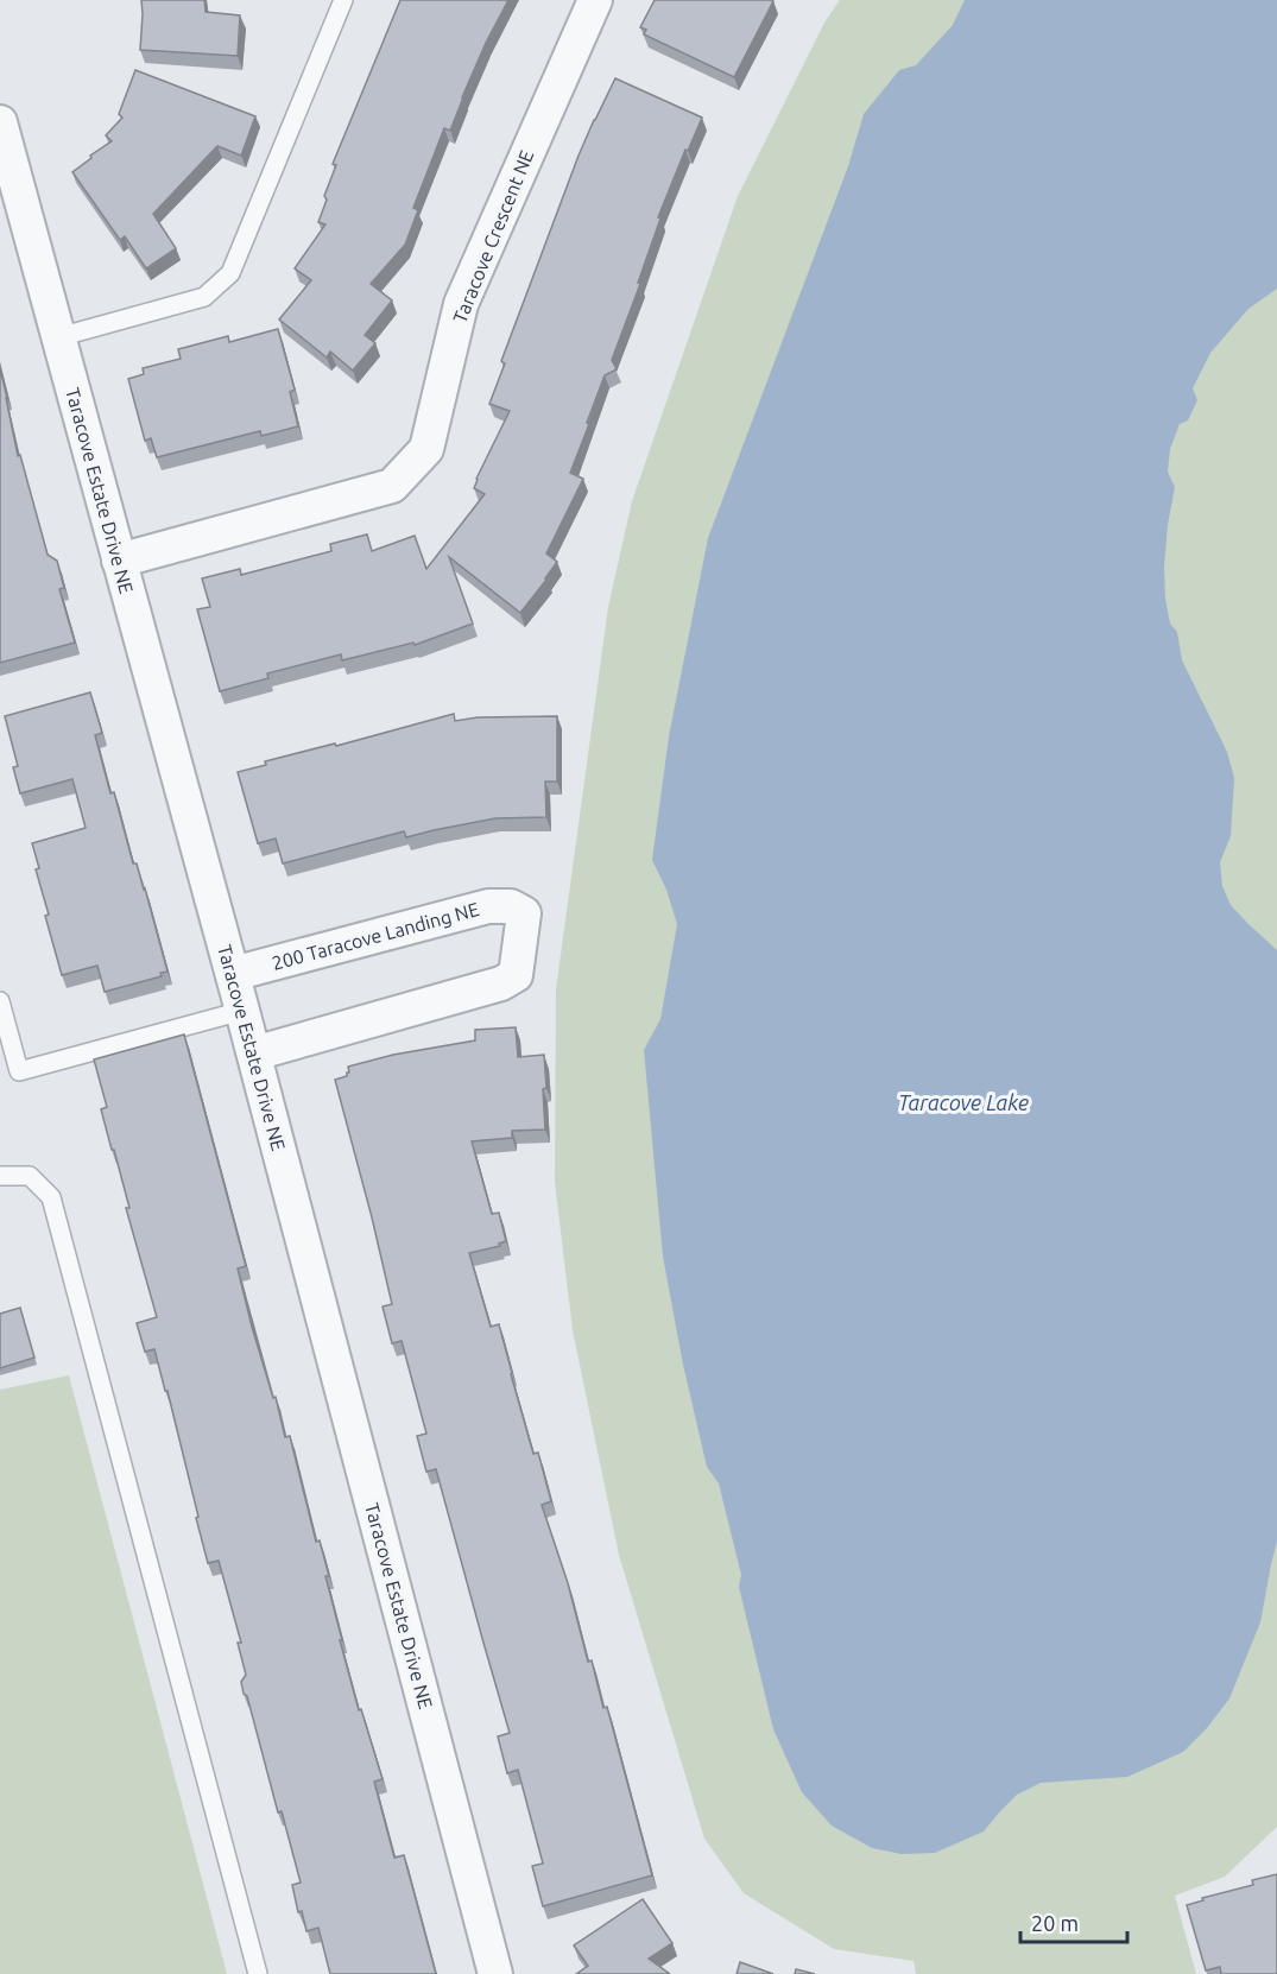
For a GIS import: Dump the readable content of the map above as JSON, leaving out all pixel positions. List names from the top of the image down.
{
  "streets": {
    "street": ["Taracove Crescent NE", "Taracove Estate Drive NE", "200 Taracove Landing NE"]
  },
  "crossings": [
    ["Taracove Crescent NE", "Taracove Estate Drive NE"],
    ["Taracove Estate Drive NE", "200 Taracove Landing NE"]
  ],
  "water": ["Taracove Lake"],
  "scale_bar": "20 m"
}
